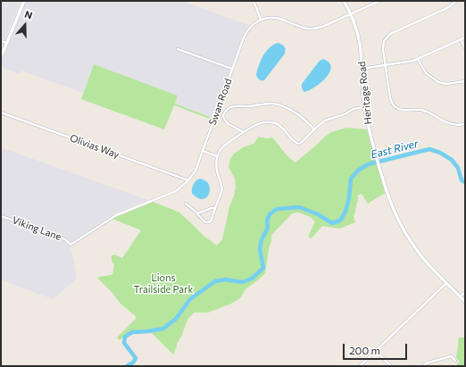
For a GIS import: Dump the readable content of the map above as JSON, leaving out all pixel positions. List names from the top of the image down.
{
  "streets": {
    "main road": ["Heritage Road"],
    "street": ["Swan Road", "Olivias Way", "Viking Lane"]
  },
  "crossings": [
    ["Swan Road", "Olivias Way"],
    ["Swan Road", "Viking Lane"]
  ],
  "water": ["East River"],
  "parks": ["Lions Trailside Park"],
  "scale_bar": "200 m",
  "north": "top"
}
